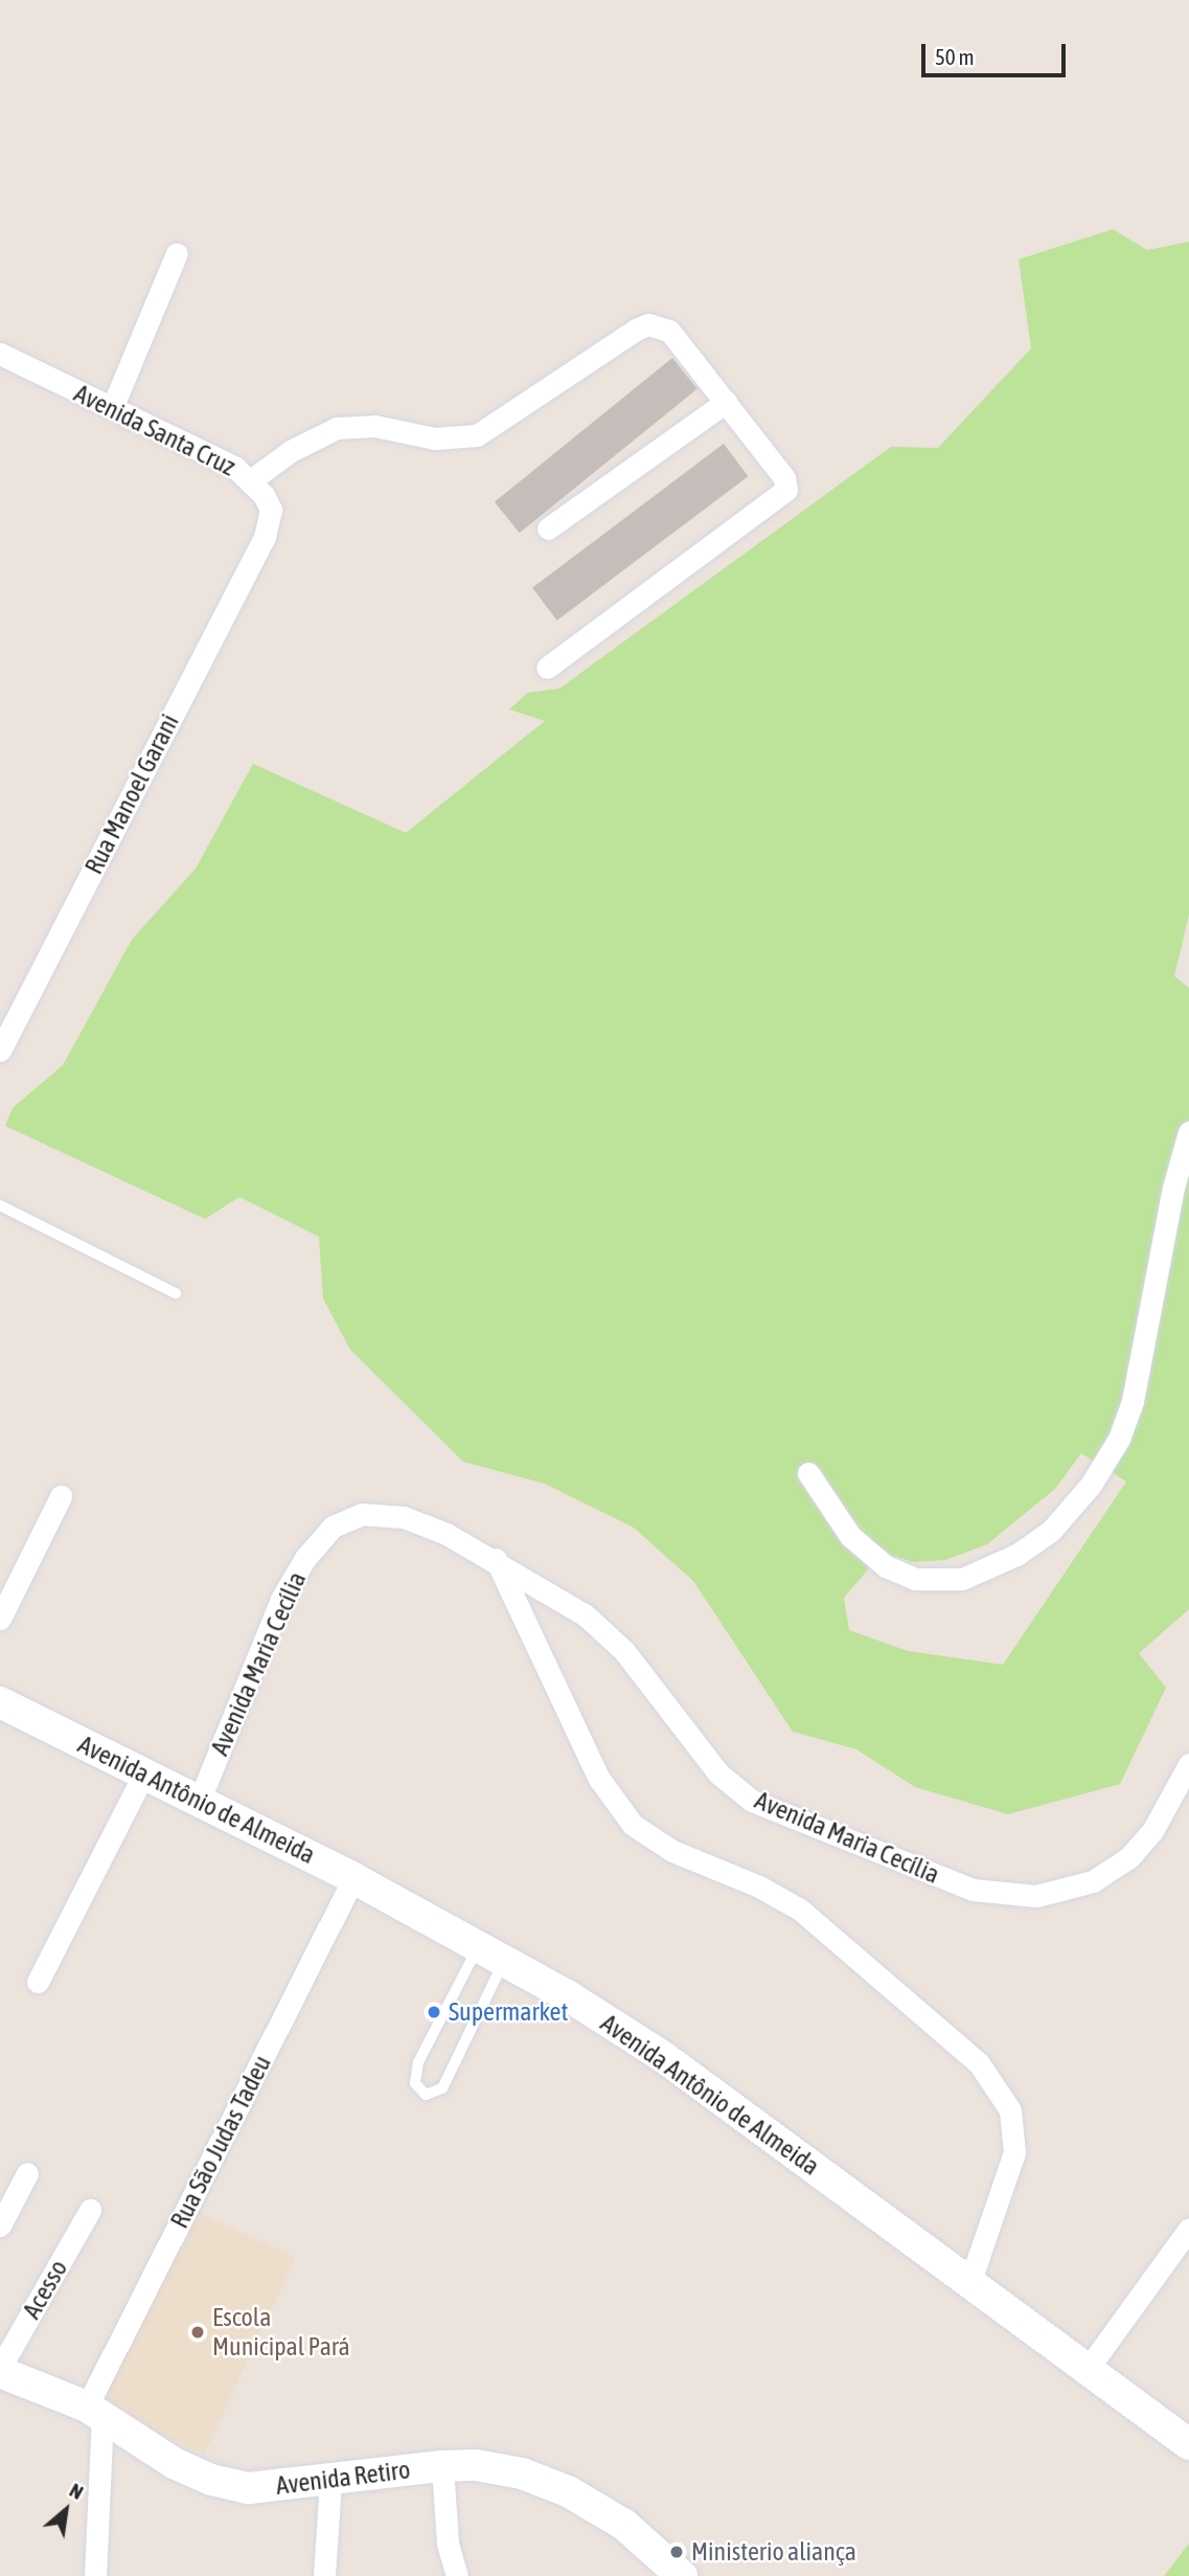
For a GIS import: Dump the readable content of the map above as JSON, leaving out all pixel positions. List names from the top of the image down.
{
  "streets": {
    "street": [
      "Avenida Santa Cruz",
      "Rua Manoel Garani",
      "Avenida Maria Cecília",
      "Avenida Antônio de Almeida",
      "Rua São Judas Tadeu",
      "Acesso",
      "Avenida Retiro"
    ]
  },
  "crossings": [
    ["Avenida Santa Cruz", "Rua Manoel Garani"],
    ["Avenida Maria Cecília", "Avenida Antônio de Almeida"],
    ["Avenida Antônio de Almeida", "Rua São Judas Tadeu"],
    ["Rua São Judas Tadeu", "Avenida Retiro"],
    ["Acesso", "Avenida Retiro"]
  ],
  "places": ["Supermarket", "Escola Municipal Pará", "Ministerio aliança"],
  "scale_bar": "50 m",
  "north": "top right"
}
